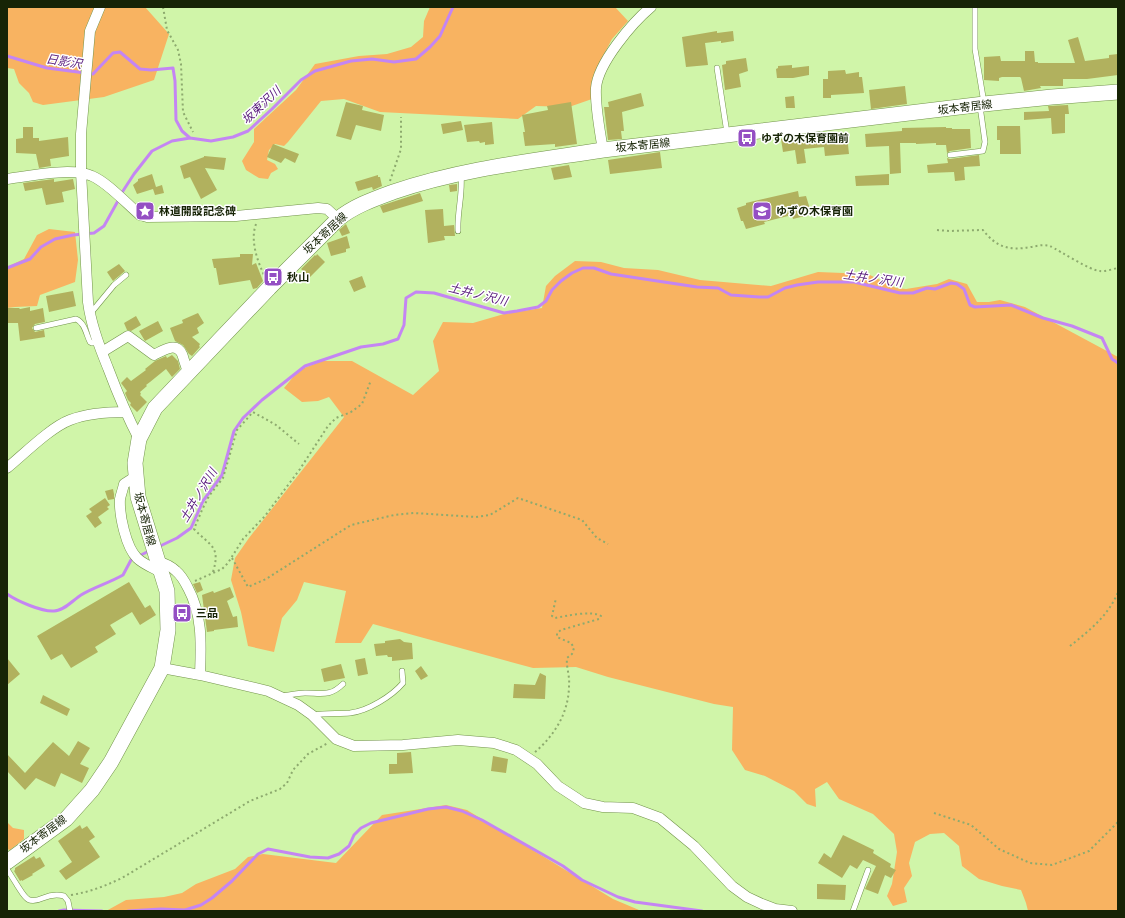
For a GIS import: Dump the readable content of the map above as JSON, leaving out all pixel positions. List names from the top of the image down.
{
  "streets": {
    "main road": ["坂本寄居線"]
  },
  "water": ["日影沢", "坂東沢川", "土井ノ沢川"],
  "places": {
    "bus stop": ["ゆずの木保育園前", "秋山", "三品"],
    "place": ["林道開設記念碑"],
    "school or university": ["ゆずの木保育園"]
  }
}
